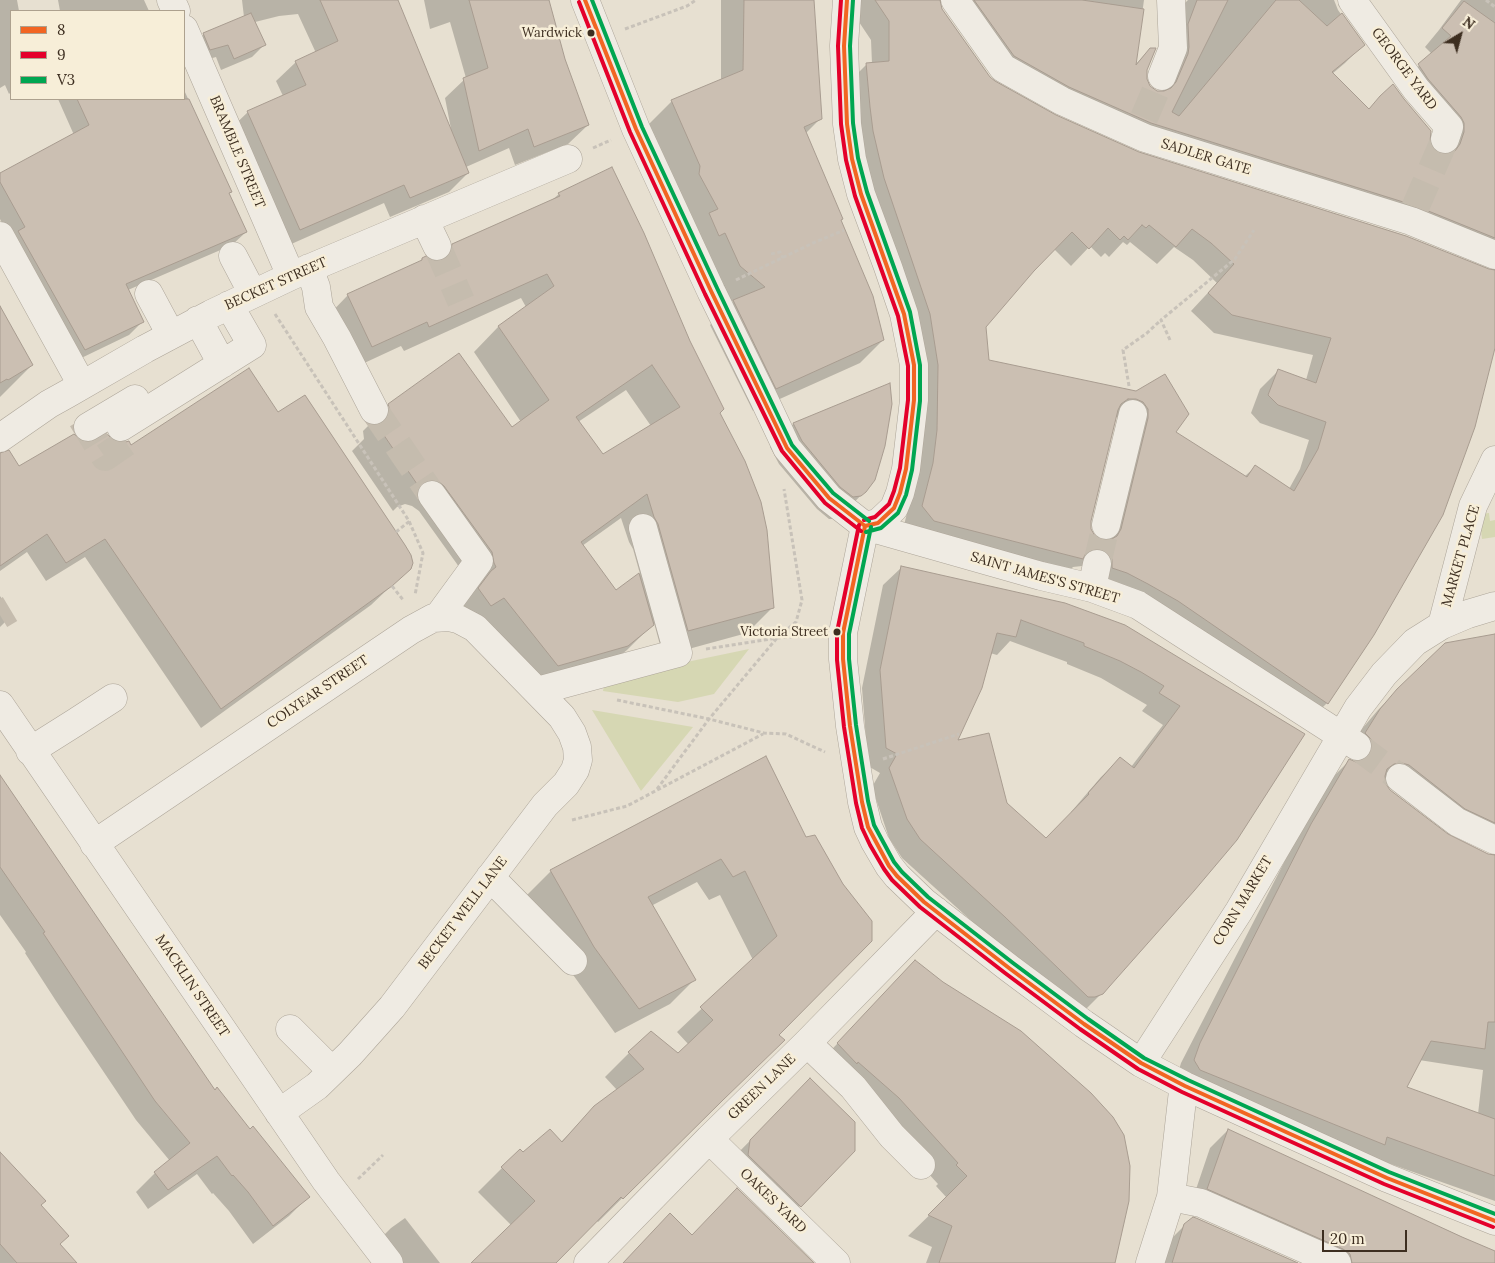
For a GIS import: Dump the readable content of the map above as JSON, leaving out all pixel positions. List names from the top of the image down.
{
  "streets": {
    "street": [
      "GEORGE YARD",
      "BRAMBLE STREET",
      "SADLER GATE",
      "BECKET STREET",
      "MARKET PLACE",
      "SAINT JAMES'S STREET",
      "COLYEAR STREET",
      "CORN MARKET",
      "BECKET WELL LANE",
      "MACKLIN STREET",
      "GREEN LANE",
      "OAKES YARD"
    ]
  },
  "crossings": [
    ["BRAMBLE STREET", "BECKET STREET"],
    ["MARKET PLACE", "SAINT JAMES'S STREET"],
    ["MARKET PLACE", "CORN MARKET"],
    ["SAINT JAMES'S STREET", "CORN MARKET"],
    ["COLYEAR STREET", "MACKLIN STREET"],
    ["BECKET WELL LANE", "MACKLIN STREET"],
    ["GREEN LANE", "OAKES YARD"]
  ],
  "places": ["Wardwick", "Victoria Street"],
  "lines": ["transit line 8", "transit line 9", "transit line V3"],
  "legend": ["8", "9", "V3"],
  "scale_bar": "20 m",
  "north": "top right"
}
